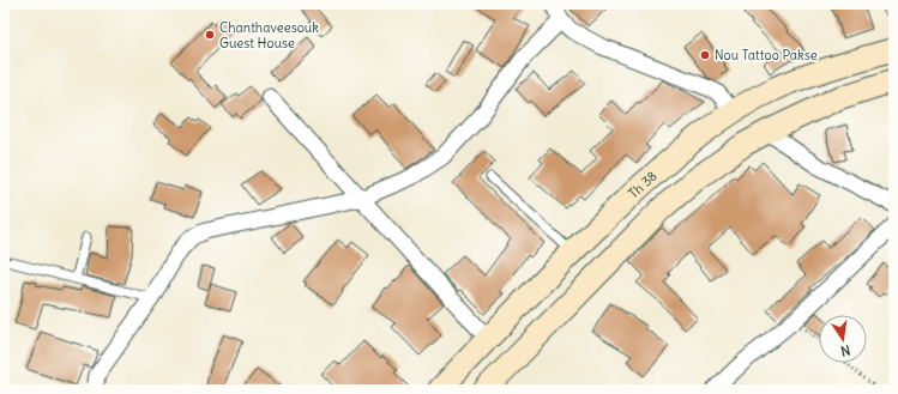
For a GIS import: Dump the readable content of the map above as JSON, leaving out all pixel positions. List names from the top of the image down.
{
  "streets": {
    "street": ["Th 38"]
  },
  "places": ["Chanthaveesouk Guest House", "Nou Tattoo Pakse"],
  "north": "bottom"
}
